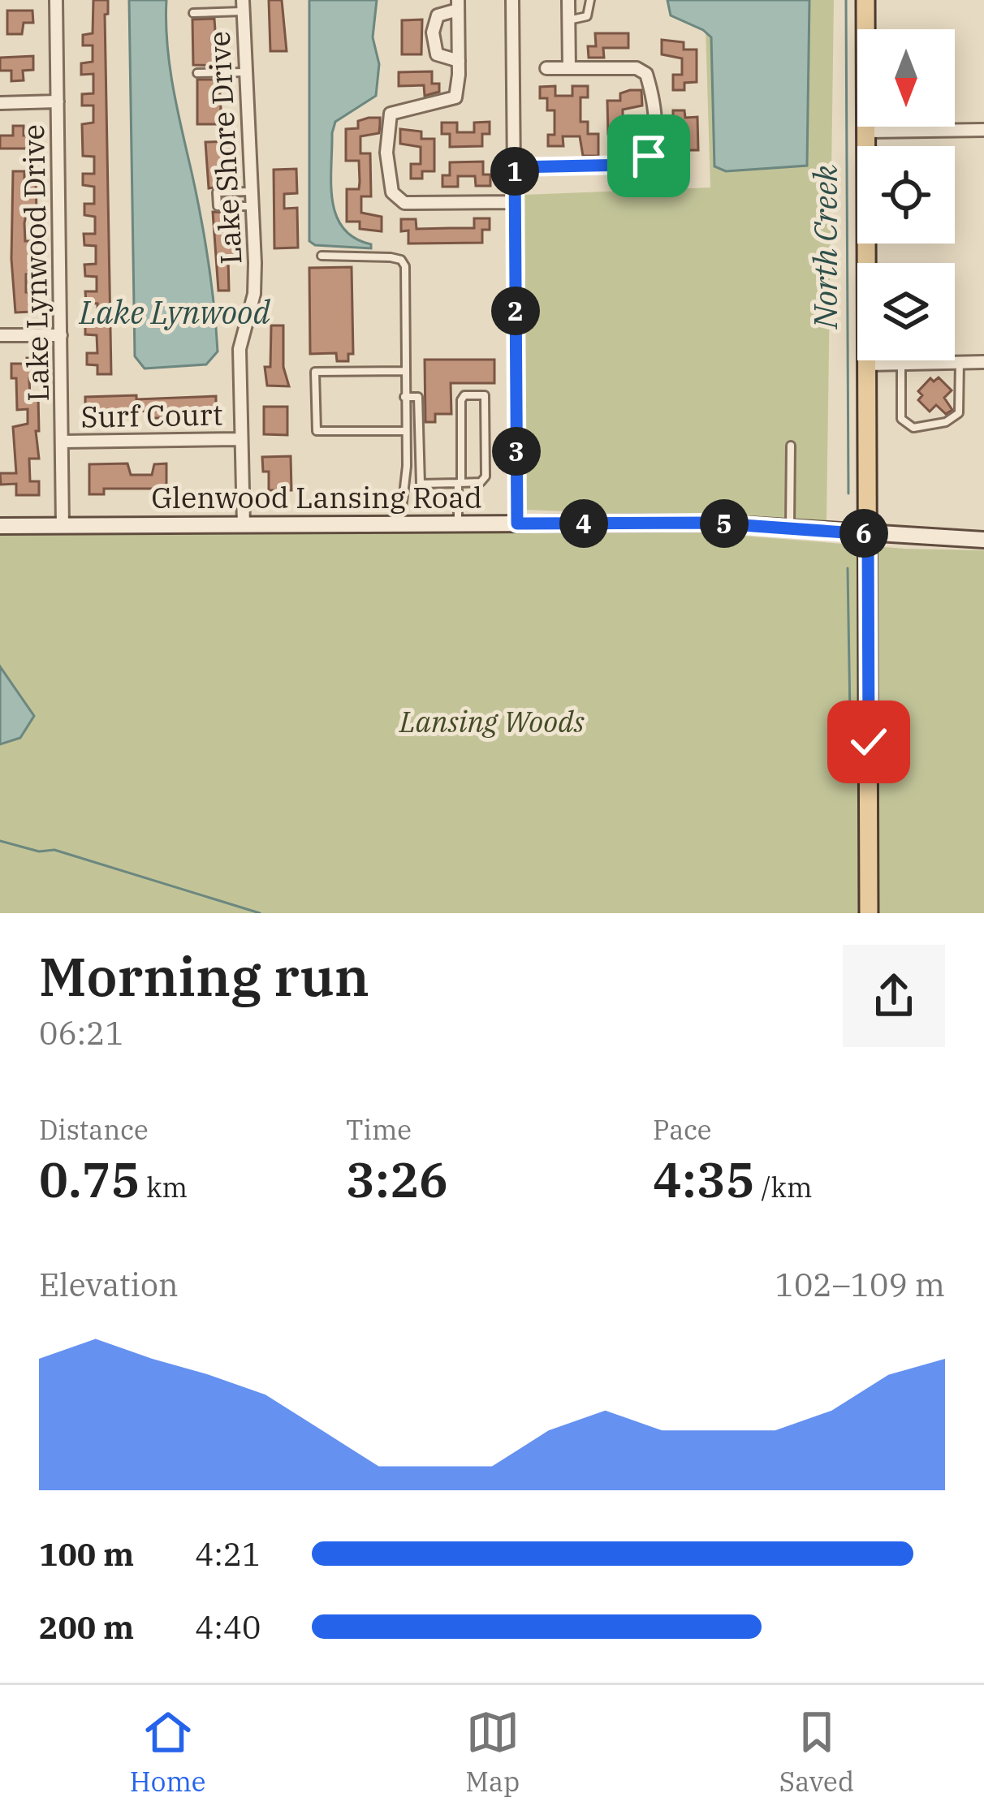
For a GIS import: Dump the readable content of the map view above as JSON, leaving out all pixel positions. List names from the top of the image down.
{
  "streets": {
    "main road": ["Glenwood Lansing Road"],
    "street": ["Lake Shore Drive", "Lake Lynwood Drive", "Surf Court"]
  },
  "crossings": [
    ["Lake Shore Drive", "Surf Court"],
    ["Lake Shore Drive", "Glenwood Lansing Road"],
    ["Lake Lynwood Drive", "Surf Court"],
    ["Lake Lynwood Drive", "Glenwood Lansing Road"]
  ],
  "water": ["North Creek", "Lake Lynwood"],
  "parks": ["Lansing Woods"],
  "north": "bottom",
  "page": {
    "pins": [
      "1",
      "2",
      "3",
      "4",
      "5",
      "6"
    ],
    "heading": ["Morning run", "06:21"],
    "stats": [
      ["Distance", "0.75 km"],
      ["Time", "3:26"],
      ["Pace", "4:35 /km"]
    ],
    "chart": ["Elevation", "102–109 m"],
    "list": [
      {
        "name": "100 m",
        "note": "4:21"
      },
      {
        "name": "200 m",
        "note": "4:40"
      }
    ],
    "tabs": ["Home", "Map", "Saved"]
  }
}
